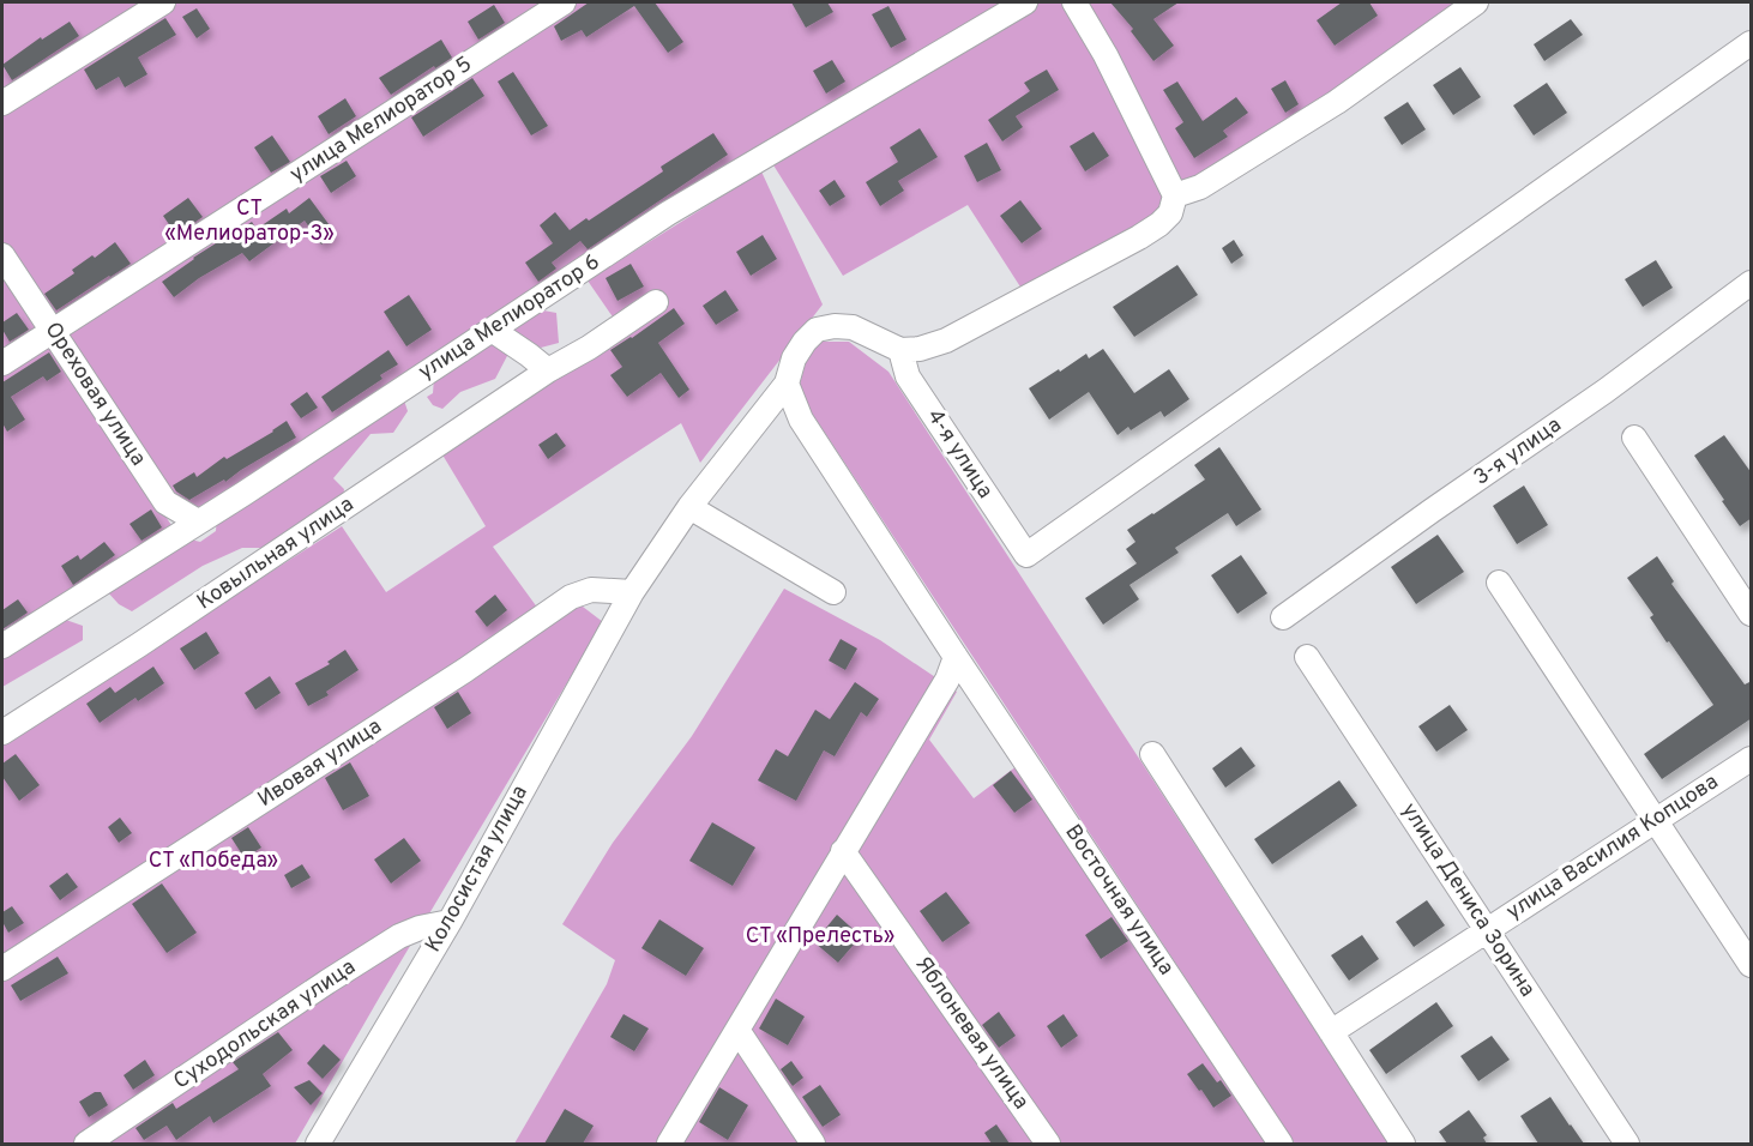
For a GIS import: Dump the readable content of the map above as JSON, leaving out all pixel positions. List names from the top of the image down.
{
  "streets": {
    "street": [
      "улица Мелиоратор 5",
      "улица Мелиоратор 6",
      "Ореховая улица",
      "3-я улица",
      "4-я улица",
      "Ковыльная улица",
      "Ивовая улица",
      "улица Василия Копцова",
      "Колосистая улица",
      "Восточная улица",
      "улица Дениса Зорина",
      "Суходольская улица",
      "Яблоневая улица"
    ]
  },
  "crossings": [
    ["улица Мелиоратор 5", "Ореховая улица"],
    ["улица Мелиоратор 6", "Ореховая улица"],
    ["4-я улица", "Колосистая улица"],
    ["Ивовая улица", "Колосистая улица"],
    ["улица Василия Копцова", "улица Дениса Зорина"],
    ["Колосистая улица", "Восточная улица"],
    ["Колосистая улица", "Суходольская улица"]
  ],
  "parks": ["СТ «Мелиоратор-3»", "СТ «Победа»", "СТ «Прелесть»"]
}
